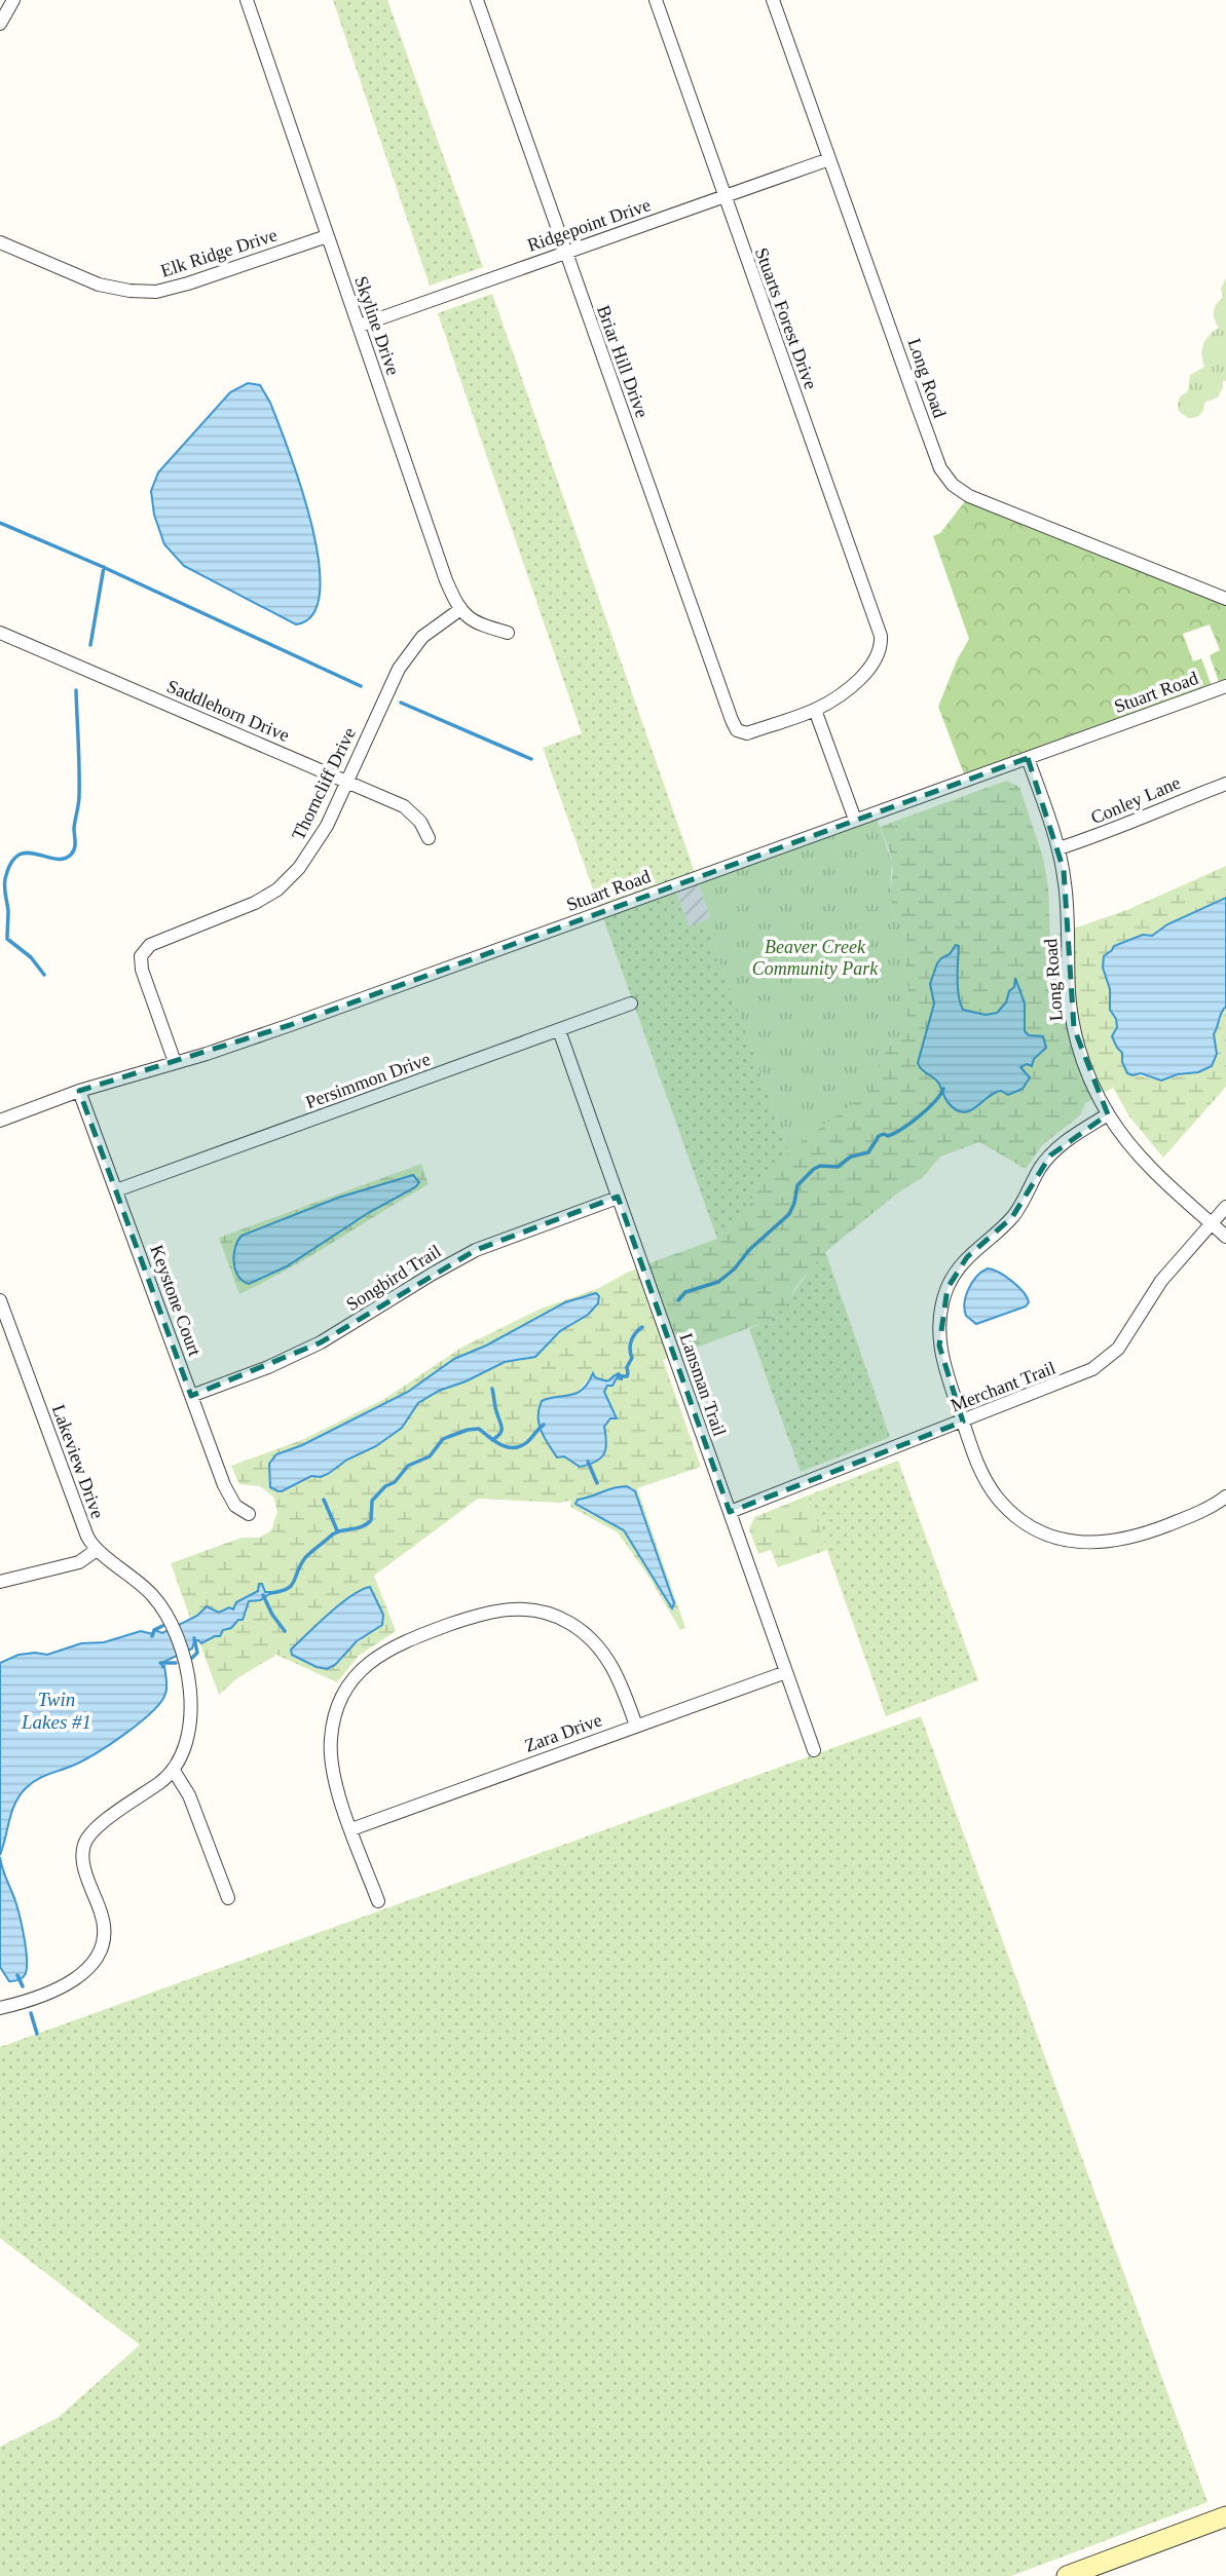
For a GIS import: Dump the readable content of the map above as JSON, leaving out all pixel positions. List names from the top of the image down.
{
  "streets": {
    "street": [
      "Ridgepoint Drive",
      "Elk Ridge Drive",
      "Stuarts Forest Drive",
      "Skyline Drive",
      "Briar Hill Drive",
      "Long Road",
      "Stuart Road",
      "Saddlehorn Drive",
      "Thorncliff Drive",
      "Conley Lane",
      "Persimmon Drive",
      "Songbird Trail",
      "Keystone Court",
      "Lansman Trail",
      "Merchant Trail",
      "Lakeview Drive",
      "Zara Drive"
    ]
  },
  "crossings": [
    ["Ridgepoint Drive", "Stuarts Forest Drive"],
    ["Ridgepoint Drive", "Skyline Drive"],
    ["Ridgepoint Drive", "Briar Hill Drive"],
    ["Ridgepoint Drive", "Long Road"],
    ["Elk Ridge Drive", "Skyline Drive"],
    ["Stuarts Forest Drive", "Briar Hill Drive"],
    ["Skyline Drive", "Thorncliff Drive"],
    ["Long Road", "Stuart Road"],
    ["Long Road", "Conley Lane"],
    ["Long Road", "Merchant Trail"],
    ["Stuart Road", "Thorncliff Drive"],
    ["Stuart Road", "Keystone Court"],
    ["Saddlehorn Drive", "Thorncliff Drive"],
    ["Persimmon Drive", "Keystone Court"],
    ["Persimmon Drive", "Lansman Trail"],
    ["Songbird Trail", "Keystone Court"],
    ["Songbird Trail", "Lansman Trail"],
    ["Lansman Trail", "Merchant Trail"],
    ["Lansman Trail", "Zara Drive"]
  ],
  "water": ["Twin Lakes #1"],
  "parks": ["Beaver Creek Community Park"]
}
